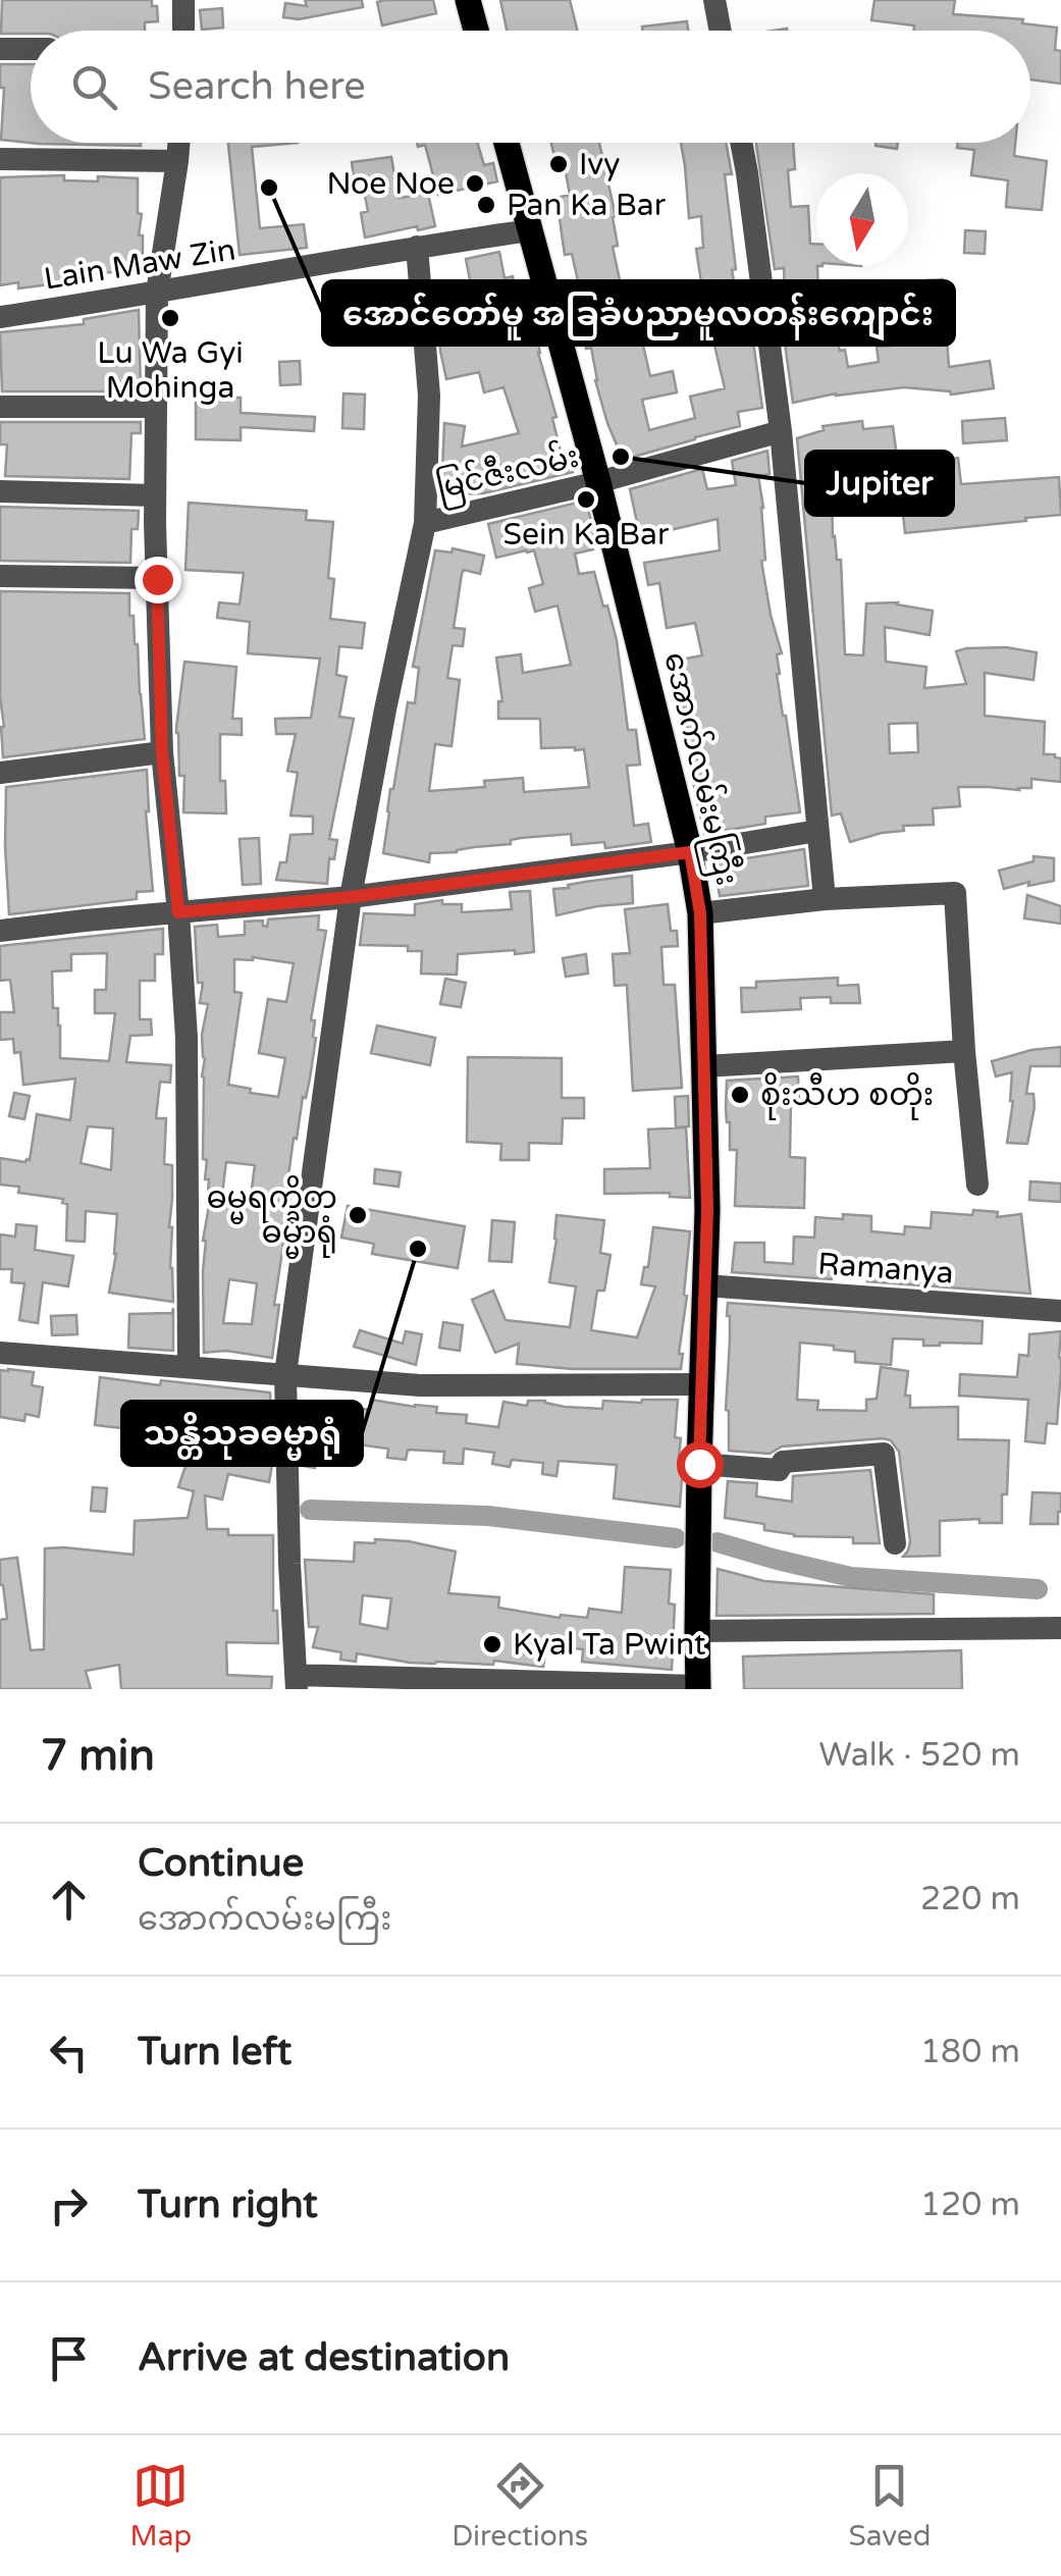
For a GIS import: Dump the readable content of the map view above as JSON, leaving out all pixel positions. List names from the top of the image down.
{
  "streets": {
    "main road": ["အောက်လမ်းမကြီး"],
    "street": ["Lain Maw Zin", "မြင်ဇီးလမ်း", "Ramanya"]
  },
  "crossings": [
    ["Lain Maw Zin", "အောက်လမ်းမကြီး"],
    ["မြင်ဇီးလမ်း", "အောက်လမ်းမကြီး"],
    ["အောက်လမ်းမကြီး", "Ramanya"]
  ],
  "places": [
    "Ivy",
    "Noe Noe",
    "အောင်တော်မူ အခြခံပညာမူလတန်းကျောင်း",
    "Pan Ka Bar",
    "Lu Wa Gyi Mohinga",
    "Jupiter",
    "Sein Ka Bar",
    "စိုးသီဟ စတိုး",
    "ဓမ္မရက္ခိတ ဓမ္မာရုံ",
    "သန္တိသုခဓမ္မာရုံ",
    "Kyal Ta Pwint"
  ],
  "north": "bottom",
  "page": {
    "search": "Search here",
    "heading": ["7 min", "Walk · 520 m"],
    "list": [
      ["Continue", "အောက်လမ်းမကြီး", "220 m"],
      ["Turn left", "180 m"],
      ["Turn right", "120 m"],
      "Arrive at destination"
    ],
    "nav": ["Map", "Directions", "Saved"]
  }
}
